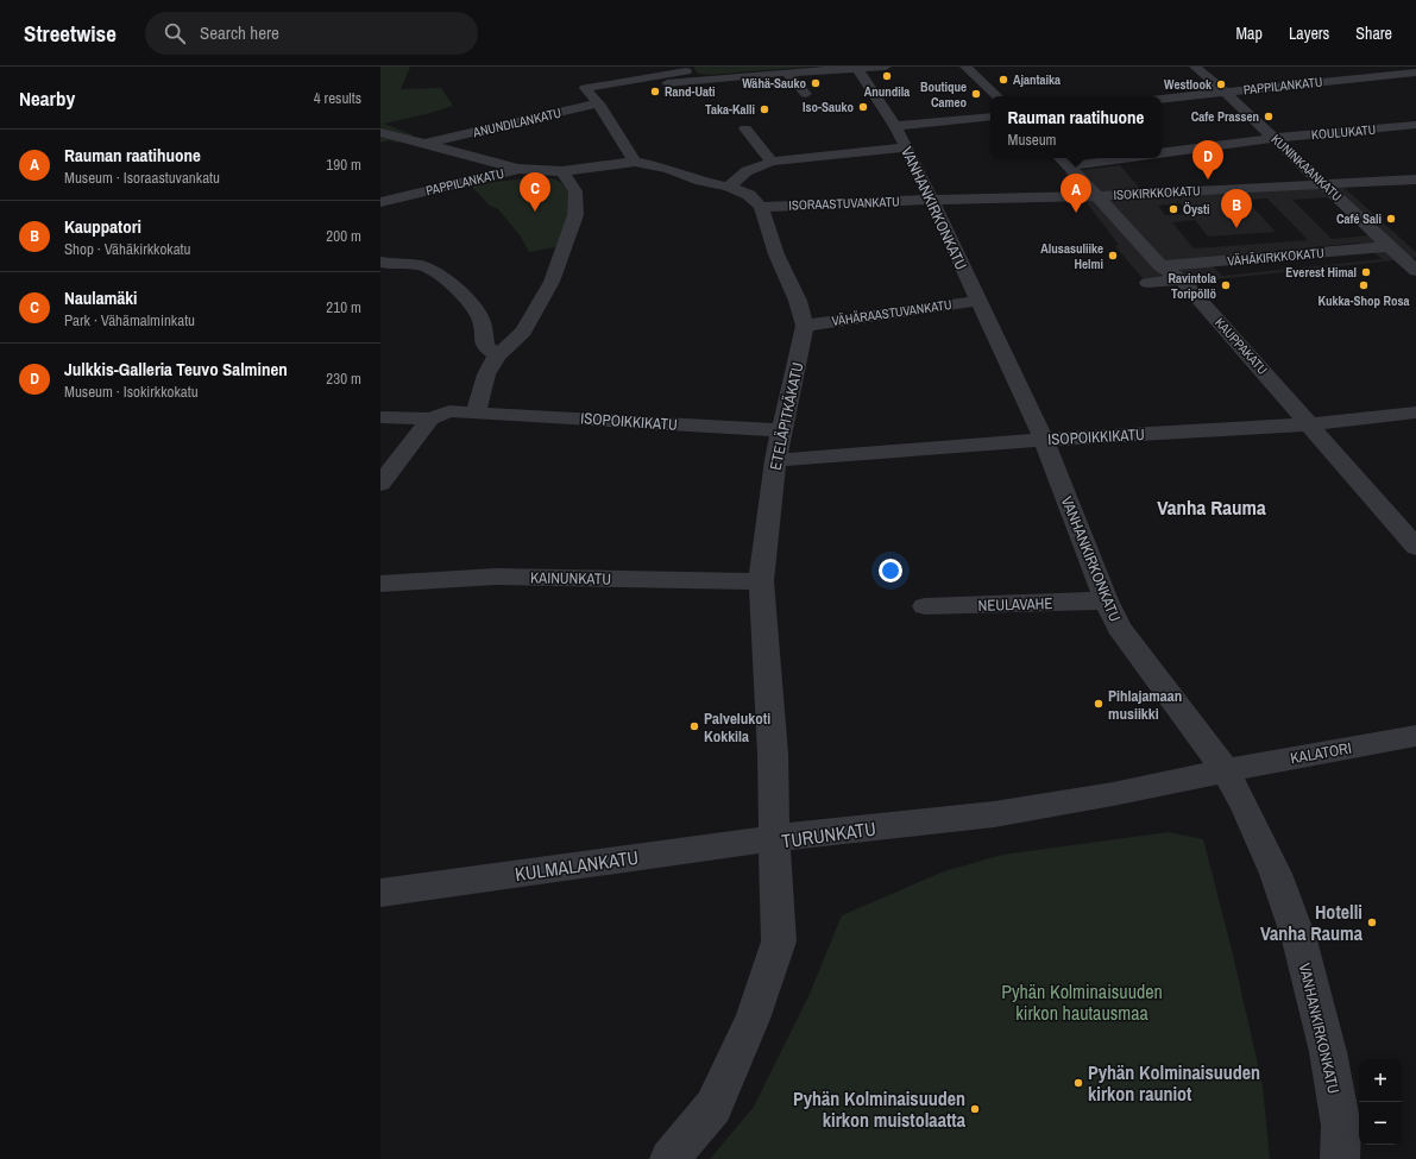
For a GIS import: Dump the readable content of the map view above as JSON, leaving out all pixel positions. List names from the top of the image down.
{
  "streets": {
    "street": [
      "PAPPILANKATU",
      "ANUNDILANKATU",
      "KOULUKATU",
      "KUNINKAANKATU",
      "ISOKIRKKOKATU",
      "ISORAASTUVANKATU",
      "VANHANKIRKONKATU",
      "VÄHÄKIRKKOKATU",
      "VÄHÄRAASTUVANKATU",
      "KAUPPAKATU",
      "ETELÄPITKÄKATU",
      "ISOPOIKKIKATU",
      "KAINUNKATU",
      "NEULAVAHE",
      "KALATORI",
      "TURUNKATU",
      "KULMALANKATU"
    ]
  },
  "crossings": [
    ["PAPPILANKATU", "KUNINKAANKATU"],
    ["ANUNDILANKATU", "VANHANKIRKONKATU"],
    ["KOULUKATU", "KUNINKAANKATU"],
    ["KUNINKAANKATU", "ISOKIRKKOKATU"],
    ["KUNINKAANKATU", "VÄHÄKIRKKOKATU"],
    ["ISOKIRKKOKATU", "ISORAASTUVANKATU"],
    ["ISOKIRKKOKATU", "KAUPPAKATU"],
    ["ISORAASTUVANKATU", "VANHANKIRKONKATU"],
    ["ISORAASTUVANKATU", "KAUPPAKATU"],
    ["ISORAASTUVANKATU", "ETELÄPITKÄKATU"],
    ["VANHANKIRKONKATU", "VÄHÄRAASTUVANKATU"],
    ["VANHANKIRKONKATU", "ISOPOIKKIKATU"],
    ["VANHANKIRKONKATU", "NEULAVAHE"],
    ["VANHANKIRKONKATU", "KALATORI"],
    ["VANHANKIRKONKATU", "TURUNKATU"],
    ["VÄHÄKIRKKOKATU", "KAUPPAKATU"],
    ["VÄHÄRAASTUVANKATU", "ETELÄPITKÄKATU"],
    ["KAUPPAKATU", "ISOPOIKKIKATU"],
    ["ETELÄPITKÄKATU", "ISOPOIKKIKATU"],
    ["ETELÄPITKÄKATU", "KAINUNKATU"],
    ["ETELÄPITKÄKATU", "TURUNKATU"],
    ["ETELÄPITKÄKATU", "KULMALANKATU"],
    ["KALATORI", "TURUNKATU"],
    ["TURUNKATU", "KULMALANKATU"]
  ],
  "districts": ["Vanha Rauma"],
  "parks": ["Pyhän Kolminaisuuden kirkon hautausmaa"],
  "places": [
    "Anundila",
    "Ajantaika",
    "Wähä-Sauko",
    "Westlook",
    "Rand-Uati",
    "Boutique Cameo",
    "Iso-Sauko",
    "Taka-Kalli",
    "Cafe Prassen",
    "Öysti",
    "Café Sali",
    "Alusasuliike Helmi",
    "Everest Himal",
    "Ravintola Toripöllö",
    "Kukka-Shop Rosa",
    "Pihlajamaan musiikki",
    "Palvelukoti Kokkila",
    "Hotelli Vanha Rauma",
    "Pyhän Kolminaisuuden kirkon rauniot",
    "Pyhän Kolminaisuuden kirkon muistolaatta"
  ],
  "page": {
    "header": "Streetwise",
    "search": "Search here",
    "nav": ["Map", "Layers", "Share"],
    "heading": ["Nearby", "4 results"],
    "popup": ["Rauman raatihuone", "Museum"],
    "list": [
      {
        "mark": "A",
        "name": "Rauman raatihuone",
        "note": "Museum · Isoraastuvankatu",
        "value": "190 m"
      },
      {
        "mark": "B",
        "name": "Kauppatori",
        "note": "Shop · Vähäkirkkokatu",
        "value": "200 m"
      },
      {
        "mark": "C",
        "name": "Naulamäki",
        "note": "Park · Vähämalminkatu",
        "value": "210 m"
      },
      {
        "mark": "D",
        "name": "Julkkis-Galleria Teuvo Salminen",
        "note": "Museum · Isokirkkokatu",
        "value": "230 m"
      }
    ],
    "pins": [
      "D",
      "C",
      "A",
      "B"
    ],
    "map_buttons": ["+", "−"]
  }
}
